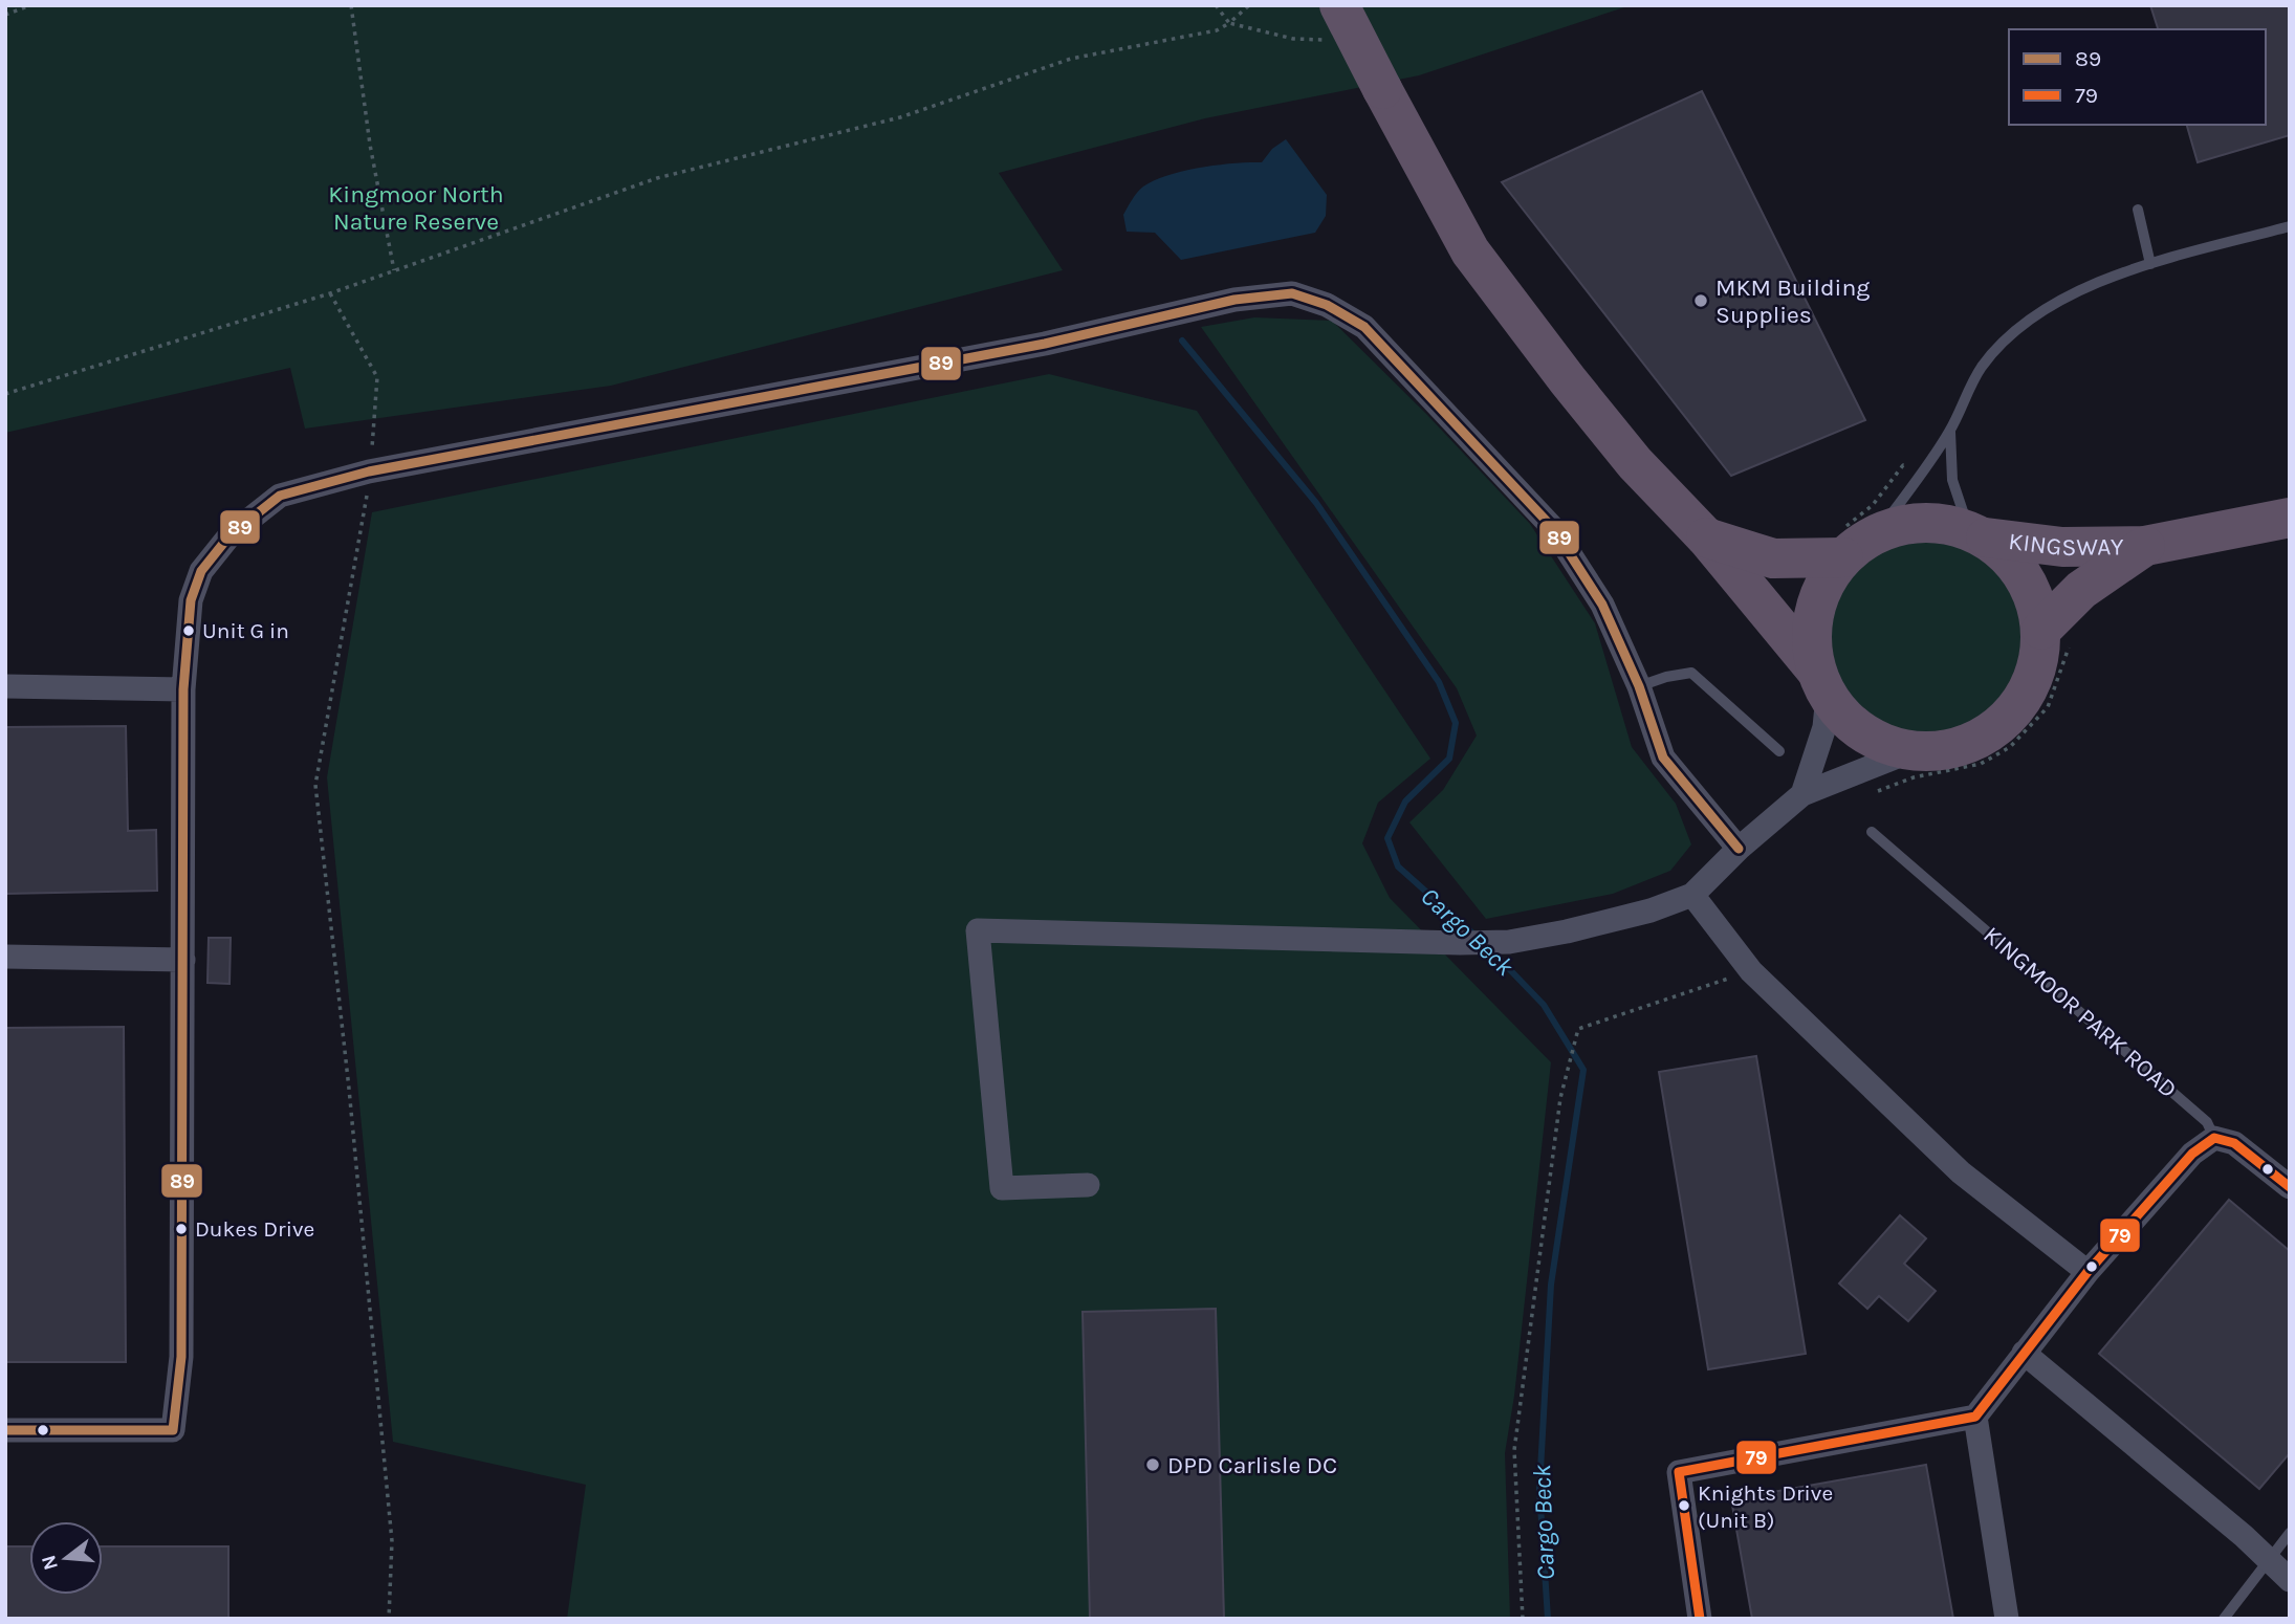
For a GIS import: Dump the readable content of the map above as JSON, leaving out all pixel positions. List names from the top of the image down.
{
  "streets": {
    "highway": ["KINGSWAY"],
    "street": ["KINGMOOR PARK ROAD"]
  },
  "water": ["Cargo Beck"],
  "parks": ["Kingmoor North Nature Reserve"],
  "places": [
    "MKM Building Supplies",
    "Unit G in",
    "Dukes Drive",
    "DPD Carlisle DC",
    "Knights Drive (Unit B)"
  ],
  "lines": ["transit line 89", "transit line 79"],
  "legend": ["89", "79"],
  "north": "left"
}
